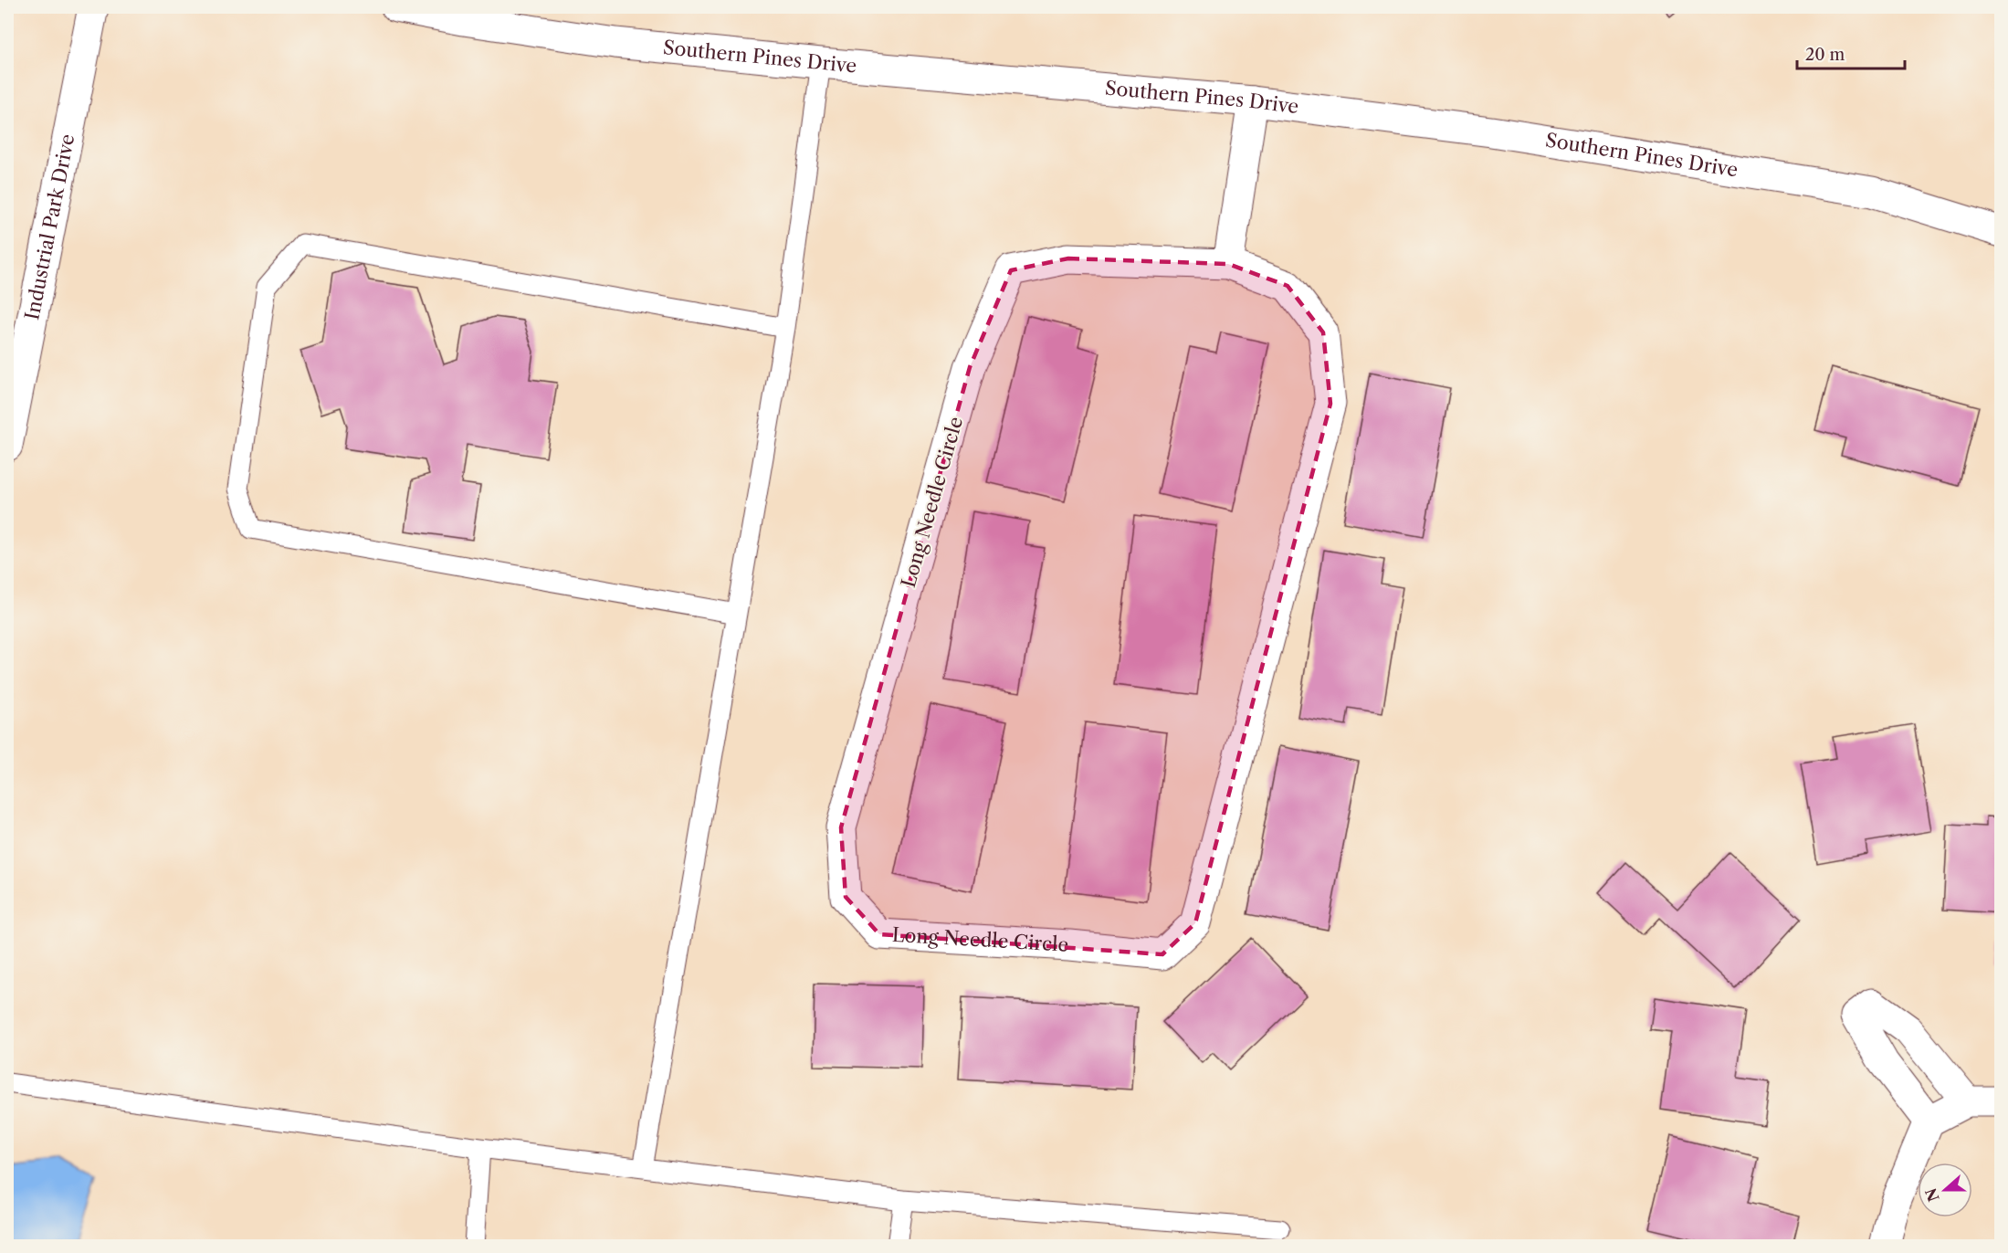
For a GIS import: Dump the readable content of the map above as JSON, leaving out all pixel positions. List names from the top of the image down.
{
  "streets": {
    "street": ["Southern Pines Drive", "Industrial Park Drive", "Long Needle Circle"]
  },
  "scale_bar": "20 m",
  "north": "left"
}
